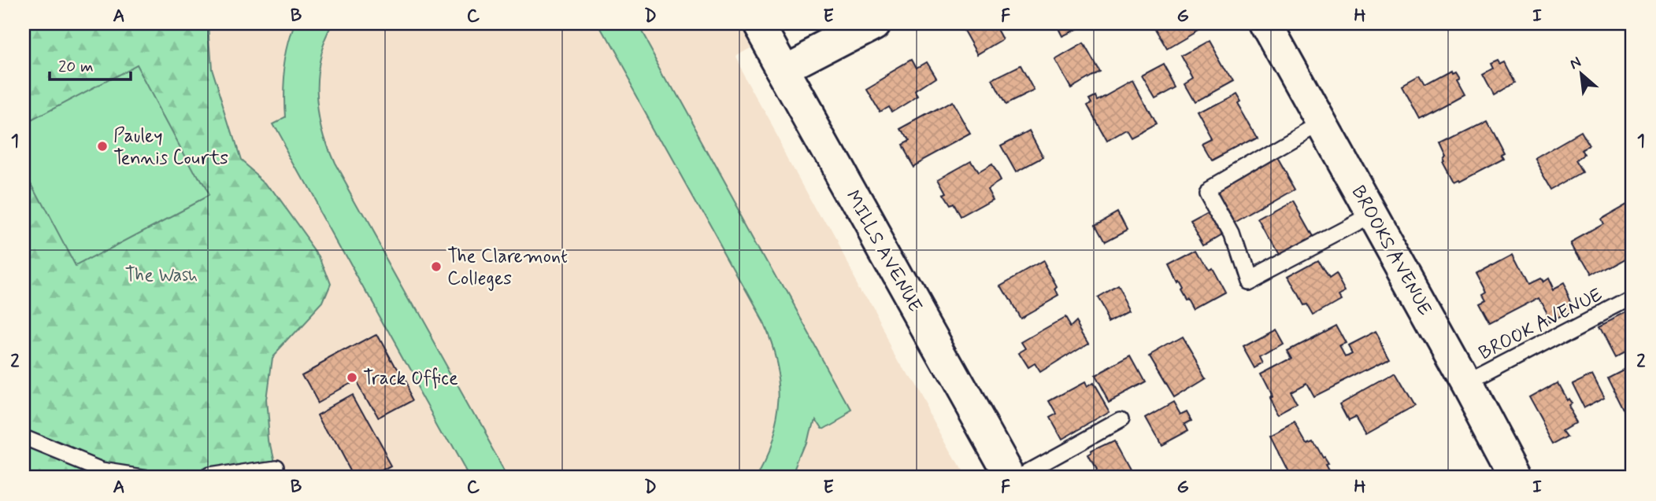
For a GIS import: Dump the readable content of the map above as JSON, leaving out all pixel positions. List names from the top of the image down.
{
  "streets": {
    "street": ["BROOKS AVENUE", "MILLS AVENUE"],
    "lane": ["BROOK AVENUE"]
  },
  "crossings": [
    ["BROOKS AVENUE", "BROOK AVENUE"]
  ],
  "parks": ["The Wash"],
  "places": ["Pauley Tennis Courts", "The Claremont Colleges", "Track Office"],
  "scale_bar": "20 m",
  "north": "top left",
  "grid": {
    "columns": [
      "A",
      "B",
      "C",
      "D",
      "E",
      "F",
      "G",
      "H",
      "I"
    ],
    "rows": ["1", "2"]
  }
}
